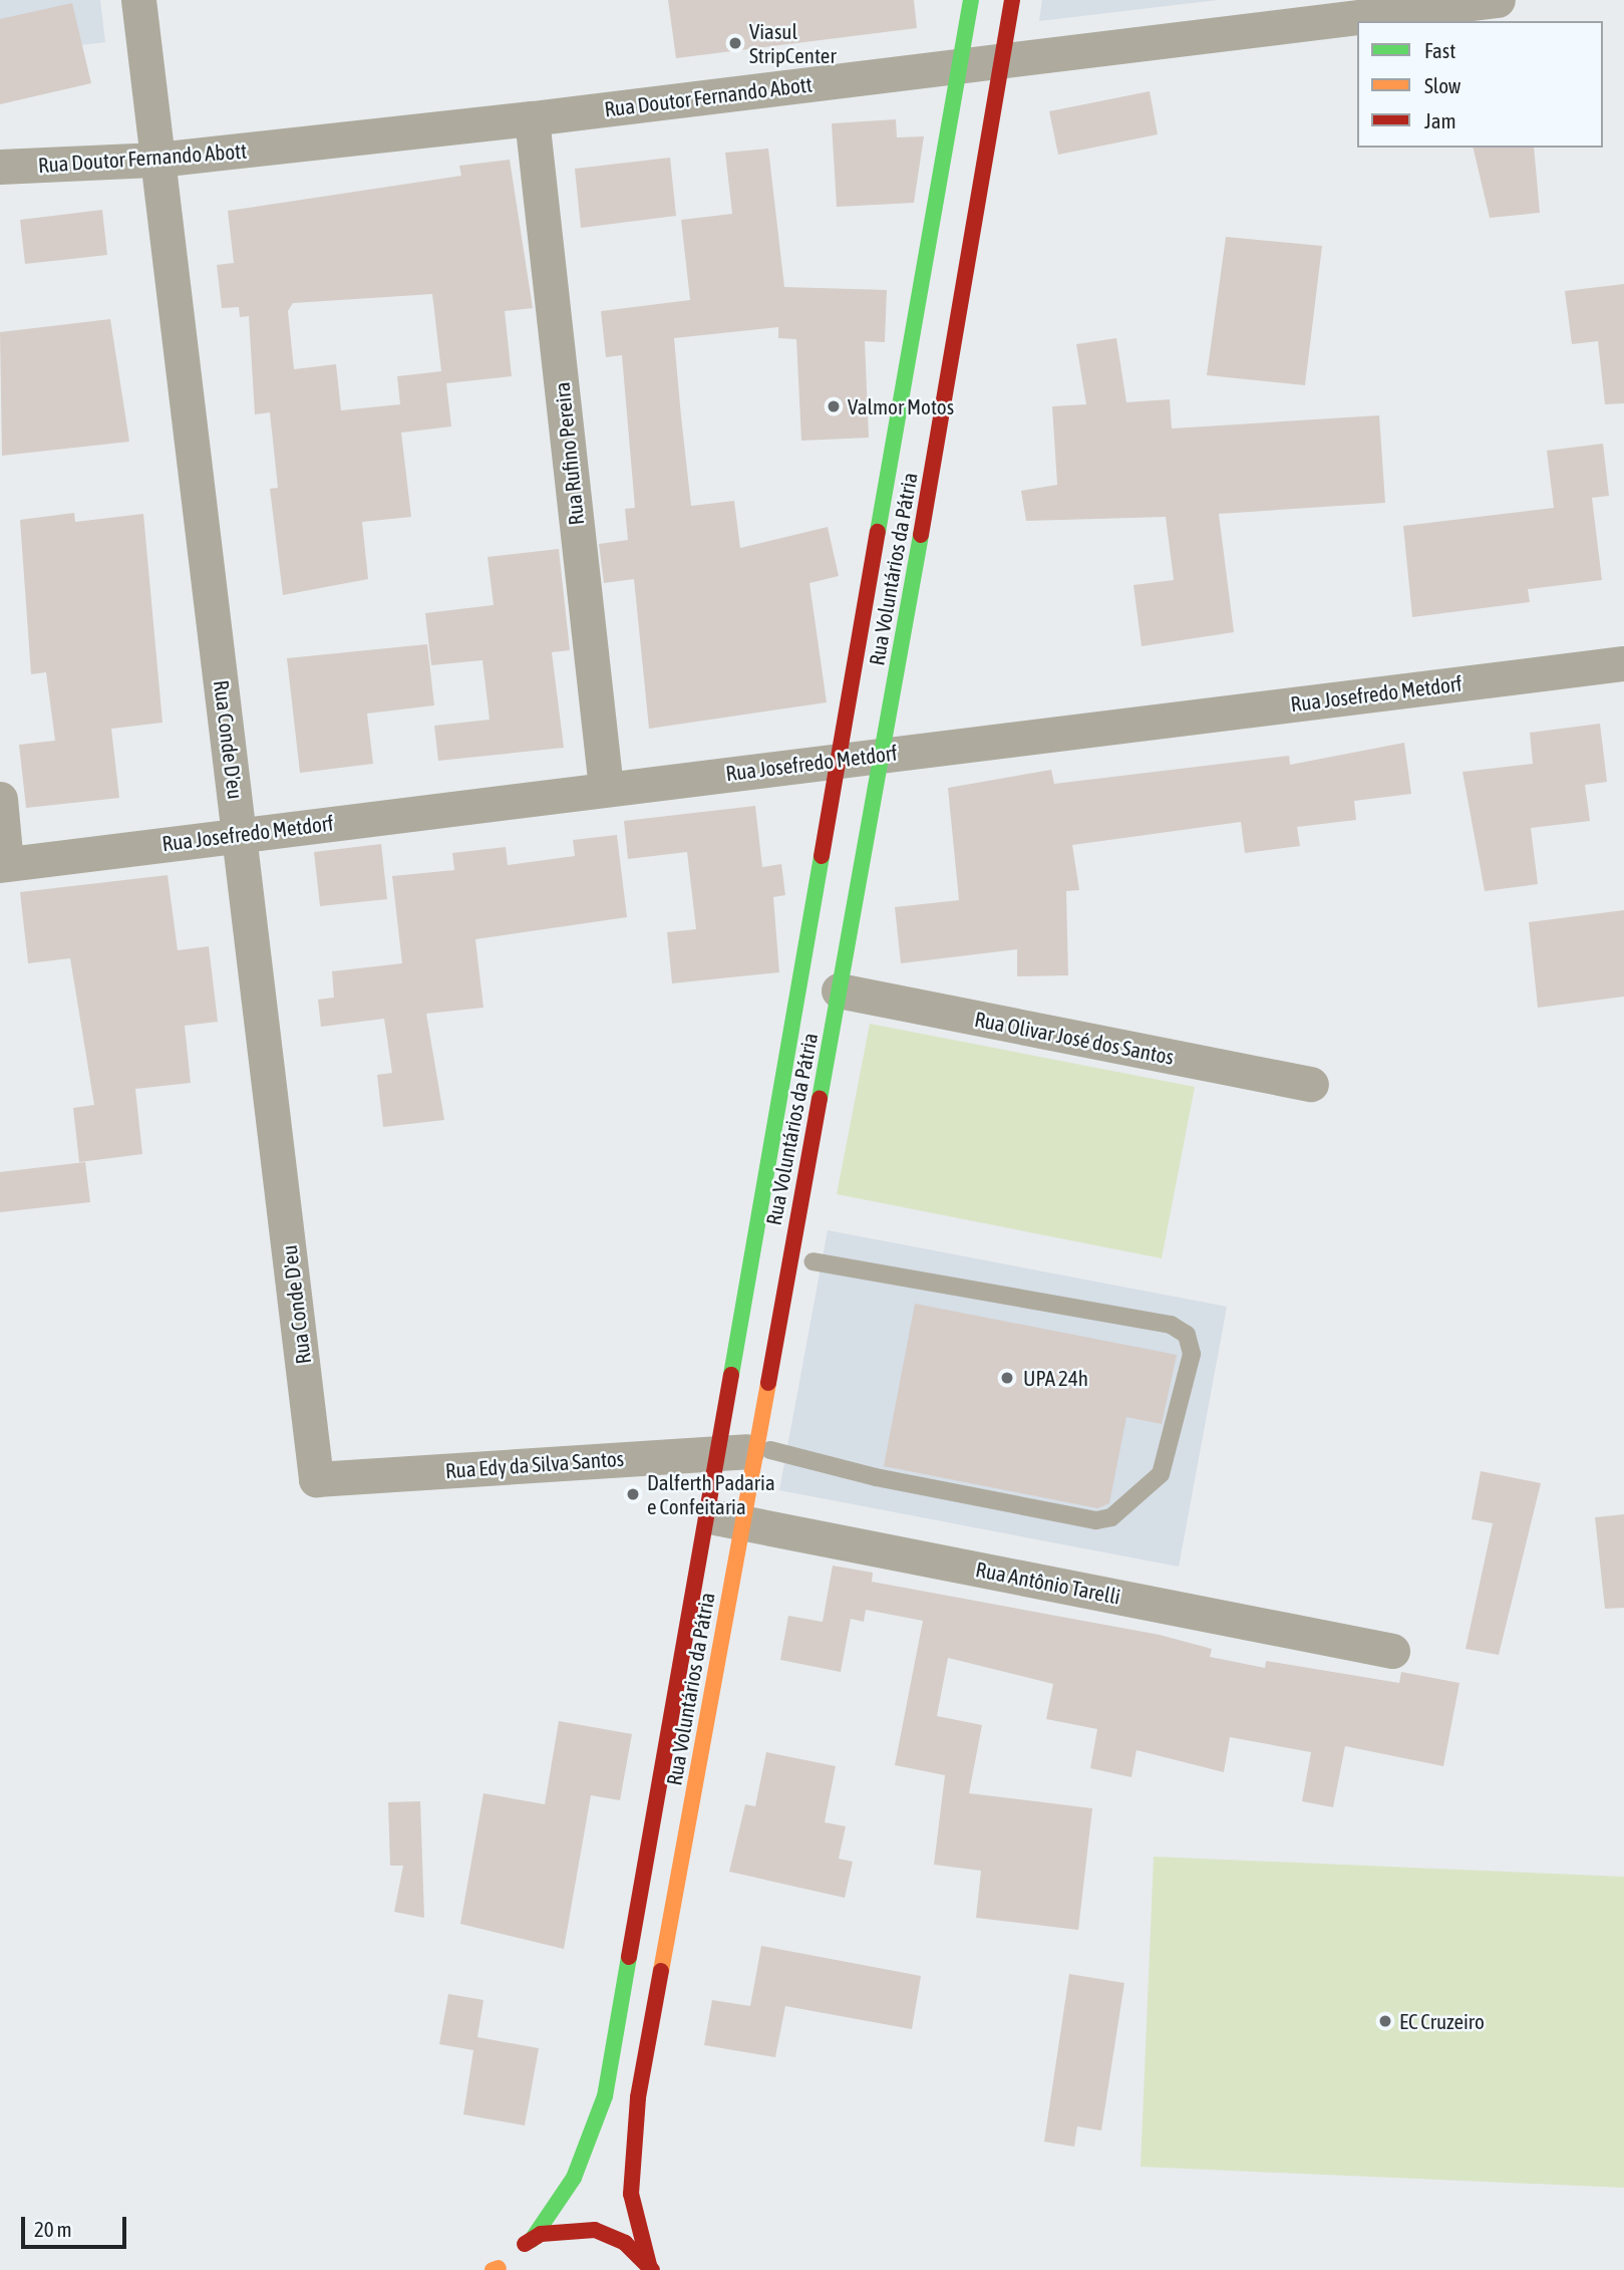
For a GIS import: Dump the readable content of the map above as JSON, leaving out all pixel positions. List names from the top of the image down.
{
  "streets": {
    "main road": ["Rua Voluntários da Pátria"],
    "street": [
      "Rua Doutor Fernando Abott",
      "Rua Rufino Pereira",
      "Rua Josefredo Metdorf",
      "Rua Conde D'eu",
      "Rua Olivar José dos Santos",
      "Rua Edy da Silva Santos",
      "Rua Antônio Tarelli"
    ]
  },
  "crossings": [
    ["Rua Doutor Fernando Abott", "Rua Rufino Pereira"],
    ["Rua Doutor Fernando Abott", "Rua Voluntários da Pátria"],
    ["Rua Doutor Fernando Abott", "Rua Conde D'eu"],
    ["Rua Rufino Pereira", "Rua Josefredo Metdorf"],
    ["Rua Voluntários da Pátria", "Rua Josefredo Metdorf"],
    ["Rua Voluntários da Pátria", "Rua Olivar José dos Santos"],
    ["Rua Voluntários da Pátria", "Rua Edy da Silva Santos"],
    ["Rua Voluntários da Pátria", "Rua Antônio Tarelli"],
    ["Rua Josefredo Metdorf", "Rua Conde D'eu"],
    ["Rua Conde D'eu", "Rua Edy da Silva Santos"]
  ],
  "places": [
    "Viasul StripCenter",
    "Valmor Motos",
    "UPA 24h",
    "Dalferth Padaria e Confeitaria",
    "EC Cruzeiro"
  ],
  "legend": ["Fast", "Slow", "Jam"],
  "scale_bar": "20 m"
}
